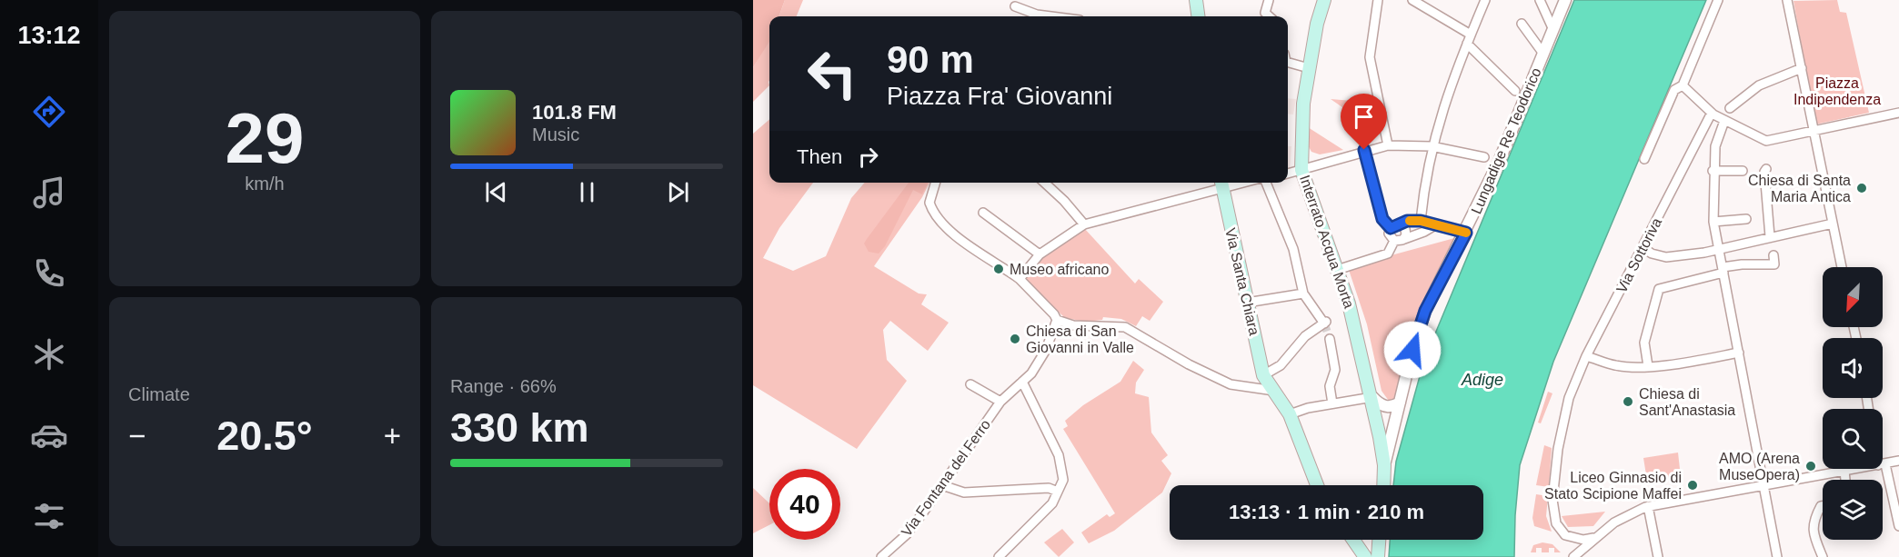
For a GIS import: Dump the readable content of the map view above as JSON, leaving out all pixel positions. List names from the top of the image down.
{
  "streets": {
    "main road": ["Interrato Acqua Morta", "Via Santa Chiara"],
    "street": ["Lungadige Re Teodorico", "Via Sottoriva", "Via Fontana del Ferro"]
  },
  "crossings": [
    ["Lungadige Re Teodorico", "Interrato Acqua Morta"]
  ],
  "water": ["Adige"],
  "parks": ["Piazza Indipendenza"],
  "places": [
    "Chiesa di Santa Maria Antica",
    "Museo africano",
    "Chiesa di San Giovanni in Valle",
    "Chiesa di Sant'Anastasia",
    "AMO (Arena MuseOpera)",
    "Liceo Ginnasio di Stato Scipione Maffei"
  ],
  "north": "bottom left",
  "page": {
    "tabs": "13:12",
    "tile": [
      ["29", "km/h"],
      "Climate",
      ["Range · 66%", "330 km"]
    ],
    "turn": ["90 m", "Piazza Fra' Giovanni"],
    "song": ["101.8 FM", "Music"],
    "then": "Then",
    "heat": ["−", "20.5°", "+"],
    "limit": "40",
    "trip": "13:13 · 1 min · 210 m"
  }
}
